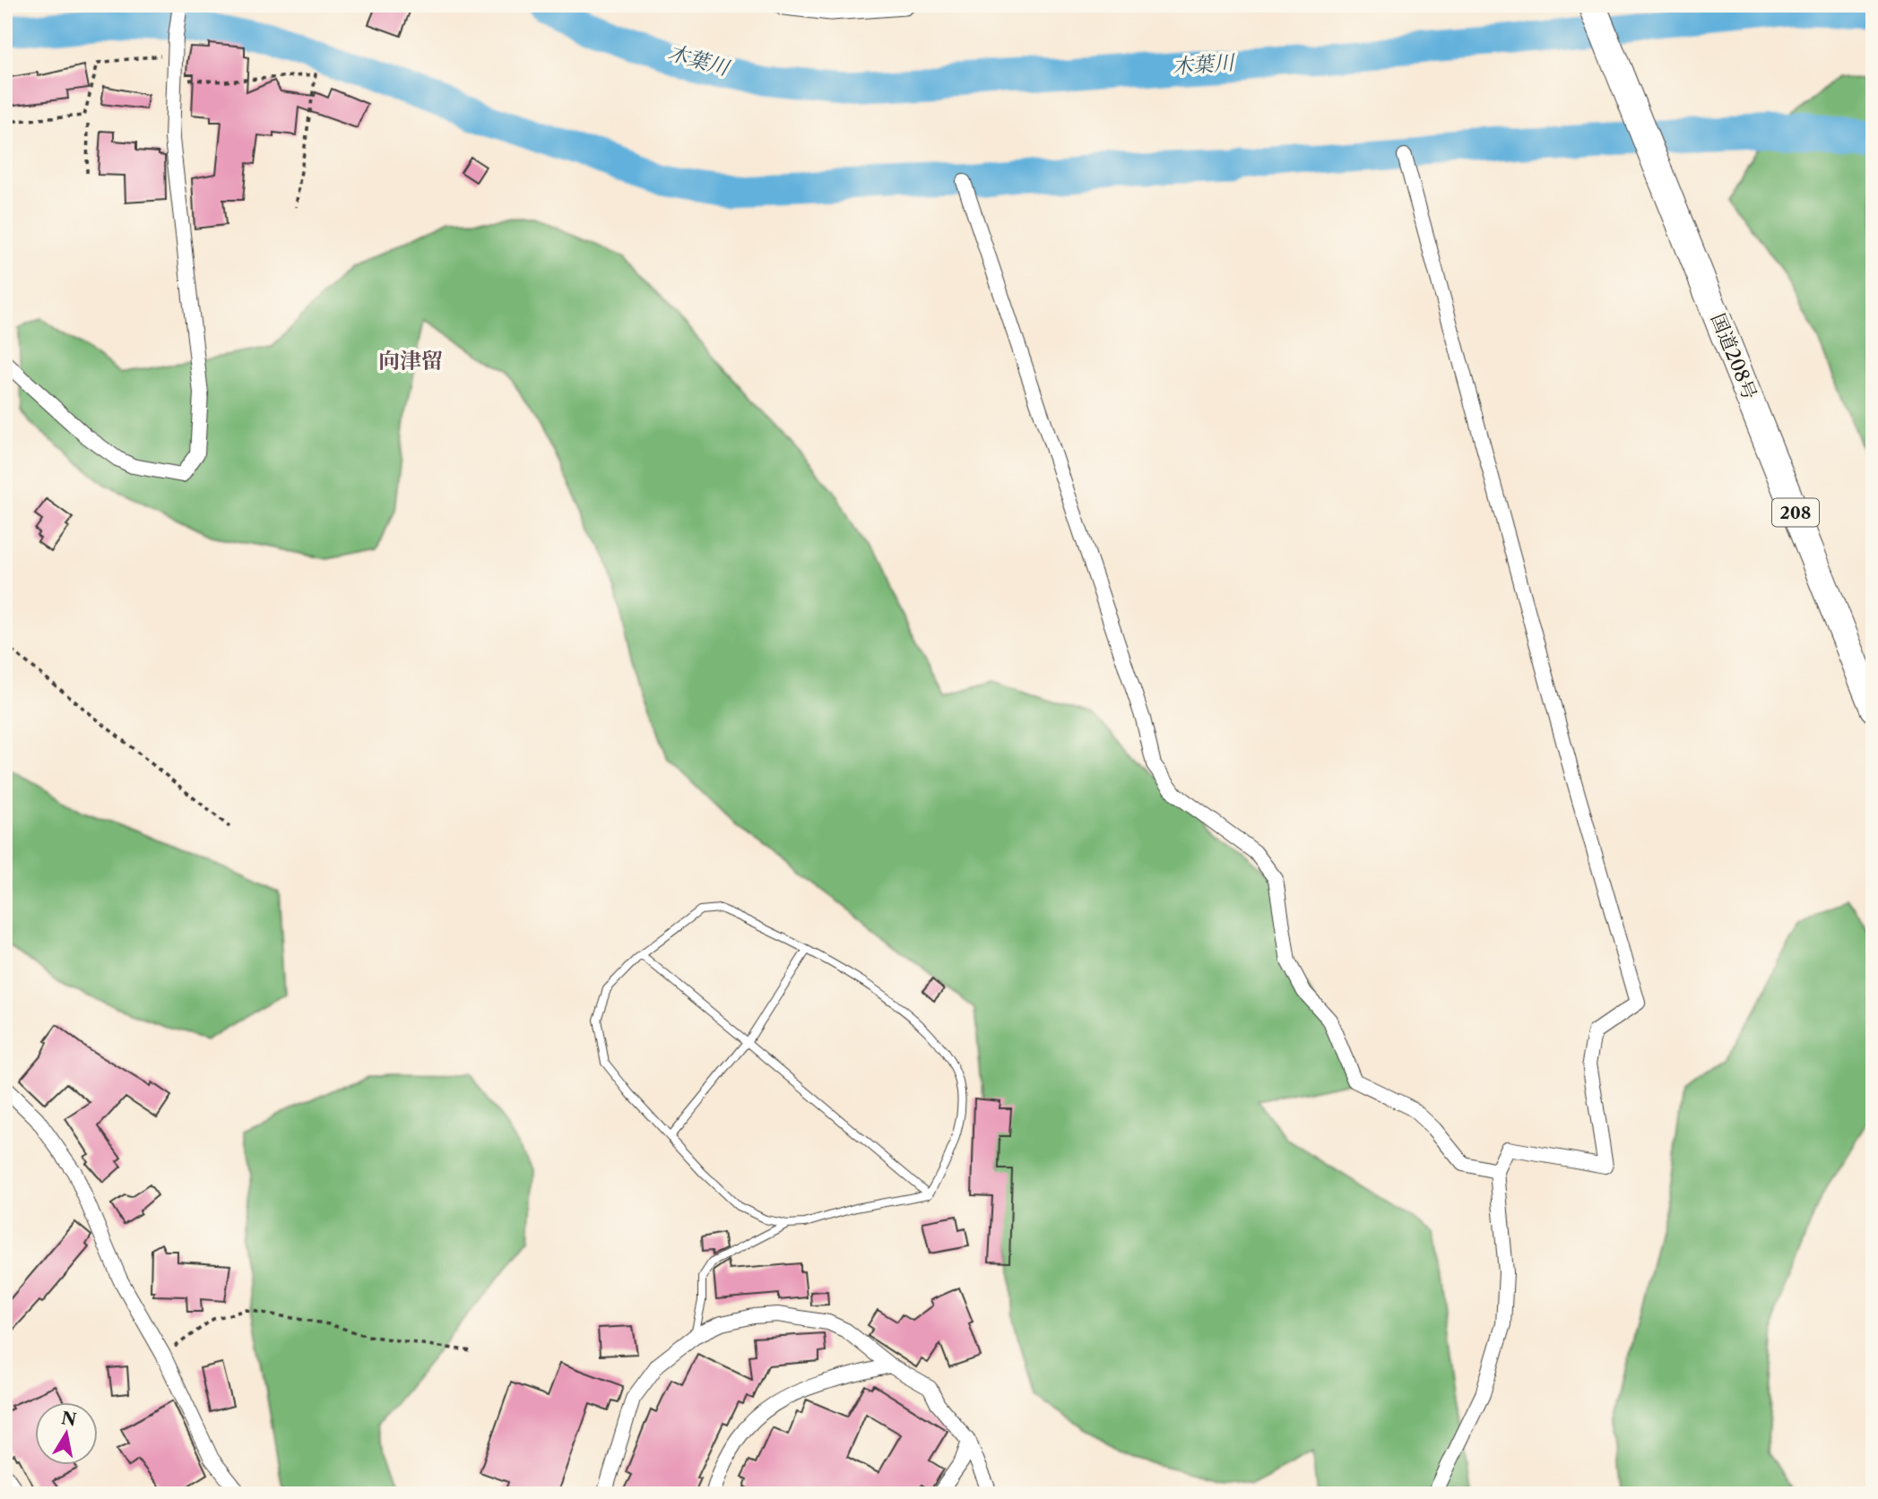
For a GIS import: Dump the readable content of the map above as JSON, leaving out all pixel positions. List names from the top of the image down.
{
  "streets": {
    "highway": ["国道208号", "208"]
  },
  "districts": ["向津留"],
  "water": ["木葉川"],
  "north": "top"
}
